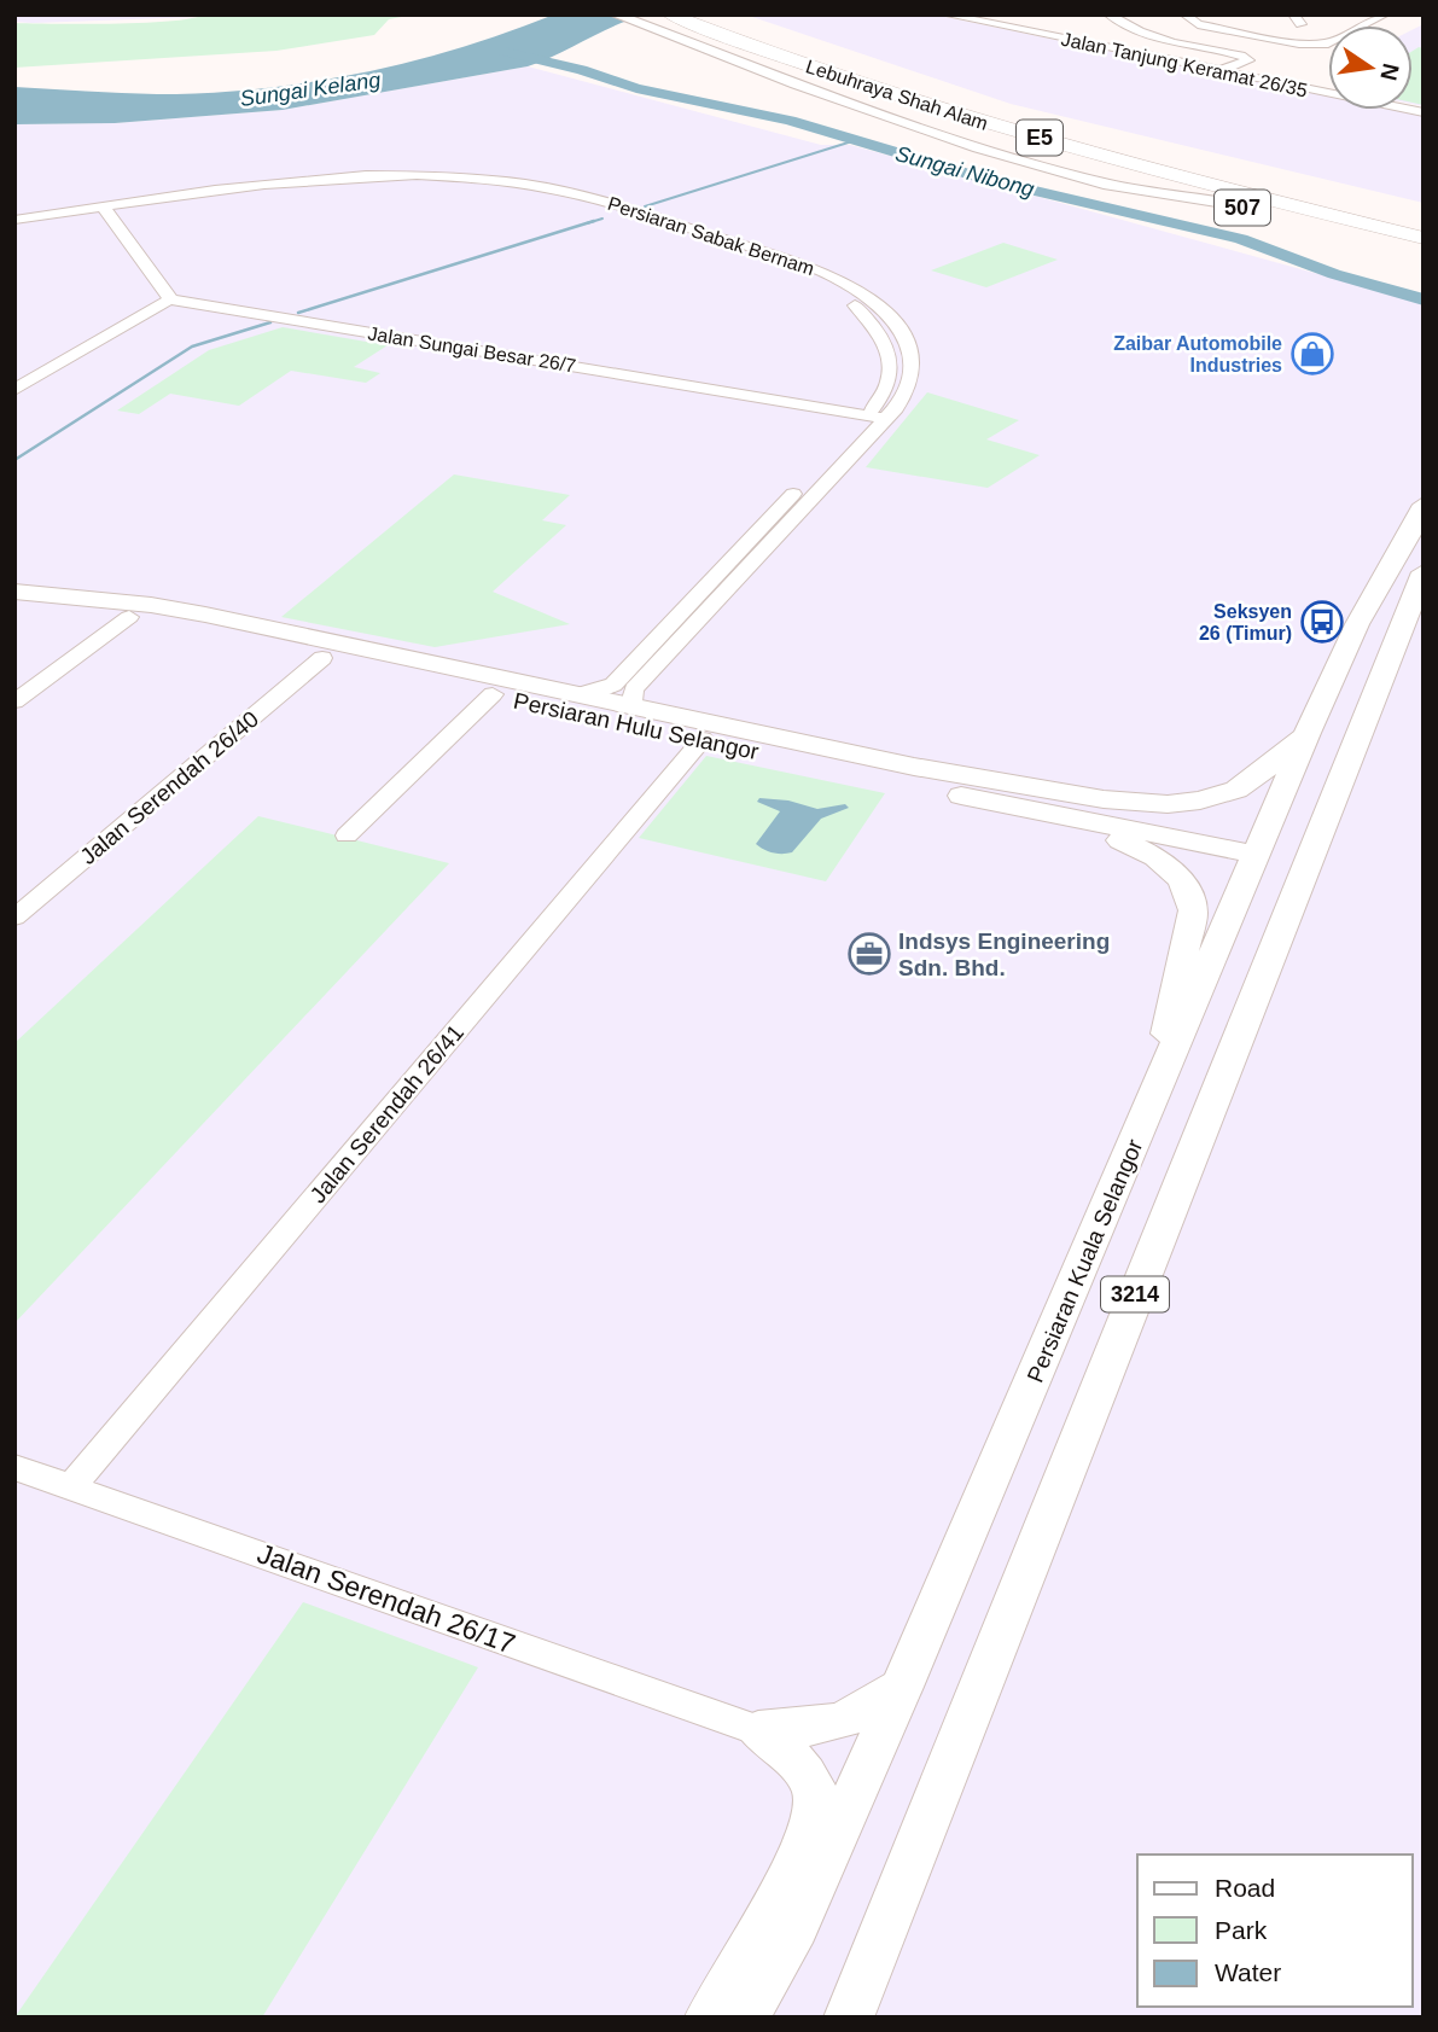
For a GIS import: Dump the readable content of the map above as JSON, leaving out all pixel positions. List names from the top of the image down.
{
  "streets": {
    "highway": ["Lebuhraya Shah Alam", "E5", "507"],
    "main road": ["Persiaran Hulu Selangor", "Persiaran Kuala Selangor", "3214"],
    "street": [
      "Jalan Tanjung Keramat 26/35",
      "Persiaran Sabak Bernam",
      "Jalan Sungai Besar 26/7",
      "Jalan Serendah 26/40",
      "Jalan Serendah 26/41",
      "Jalan Serendah 26/17"
    ]
  },
  "crossings": [
    ["Lebuhraya Shah Alam", "507"],
    ["Persiaran Sabak Bernam", "Jalan Sungai Besar 26/7"],
    ["Persiaran Sabak Bernam", "Persiaran Hulu Selangor"],
    ["Persiaran Hulu Selangor", "Jalan Serendah 26/40"],
    ["Persiaran Hulu Selangor", "Jalan Serendah 26/41"],
    ["Persiaran Hulu Selangor", "Persiaran Kuala Selangor"],
    ["Jalan Serendah 26/41", "Jalan Serendah 26/17"]
  ],
  "water": ["Sungai Kelang", "Sungai Nibong"],
  "places": {
    "shop": ["Zaibar Automobile Industries"],
    "bus stop": ["Seksyen 26 (Timur)"],
    "office": ["Indsys Engineering Sdn. Bhd."]
  },
  "legend": ["Road", "Park", "Water"],
  "north": "right"
}
